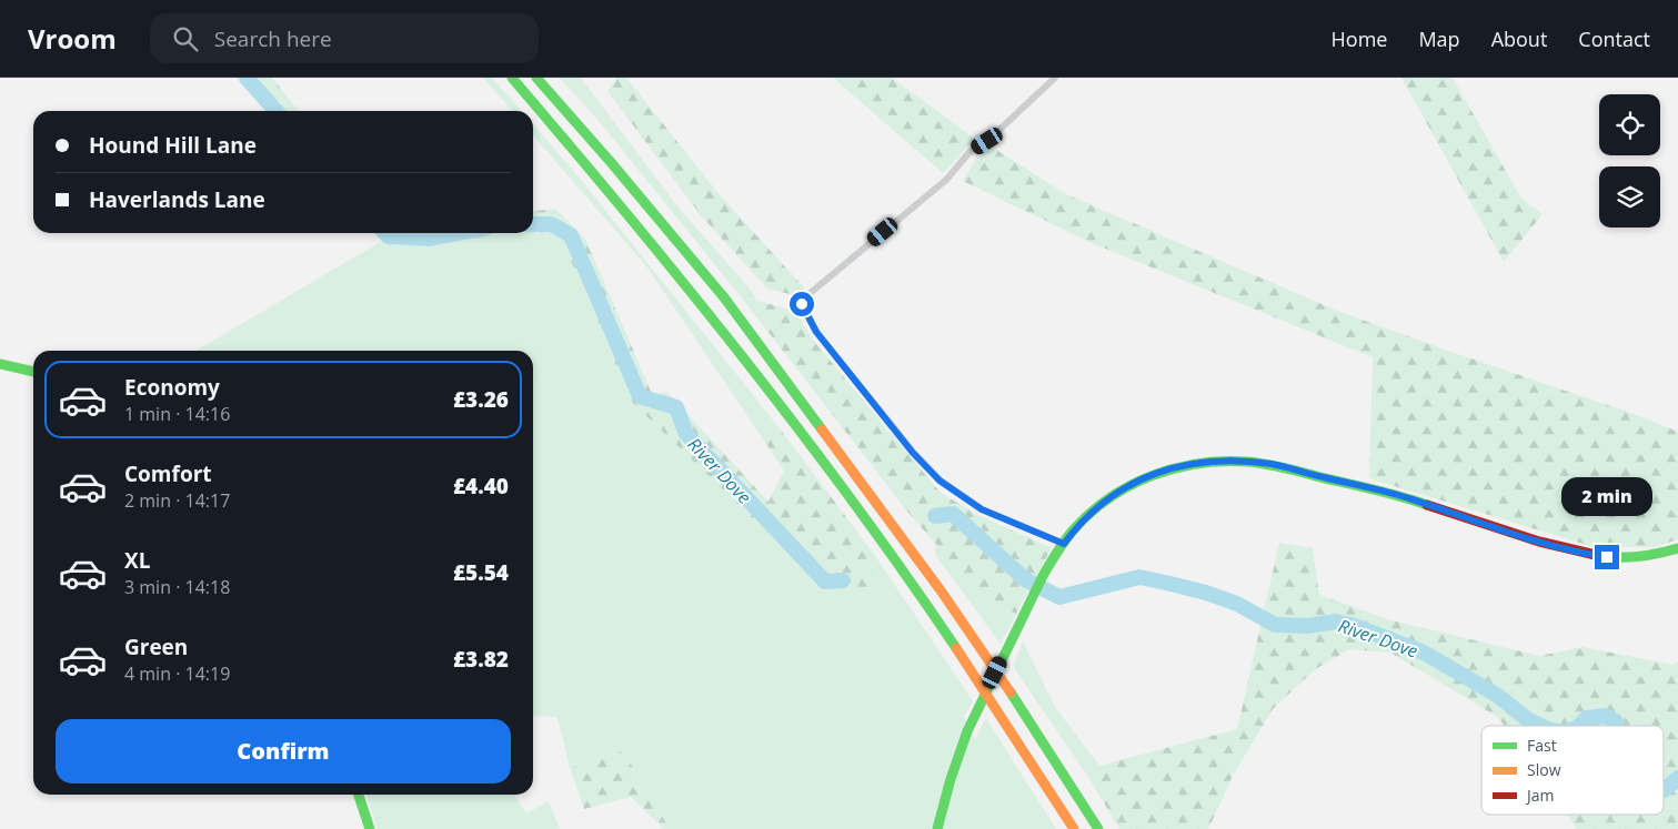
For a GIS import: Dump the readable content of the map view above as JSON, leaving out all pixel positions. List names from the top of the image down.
{
  "water": ["River Dove"],
  "legend": ["Fast", "Slow", "Jam"],
  "page": {
    "header": "Vroom",
    "search": "Search here",
    "nav": [
      "Home",
      "Map",
      "About",
      "Contact"
    ],
    "banner": ["Hound Hill Lane", "Haverlands Lane"],
    "list": [
      {
        "name": "Economy",
        "note": "1 min · 14:16",
        "value": "£3.26"
      },
      {
        "name": "Comfort",
        "note": "2 min · 14:17",
        "value": "£4.40"
      },
      {
        "name": "XL",
        "note": "3 min · 14:18",
        "value": "£5.54"
      },
      {
        "name": "Green",
        "note": "4 min · 14:19",
        "value": "£3.82"
      }
    ],
    "bubble": "2 min",
    "buttons": "Confirm"
  }
}
